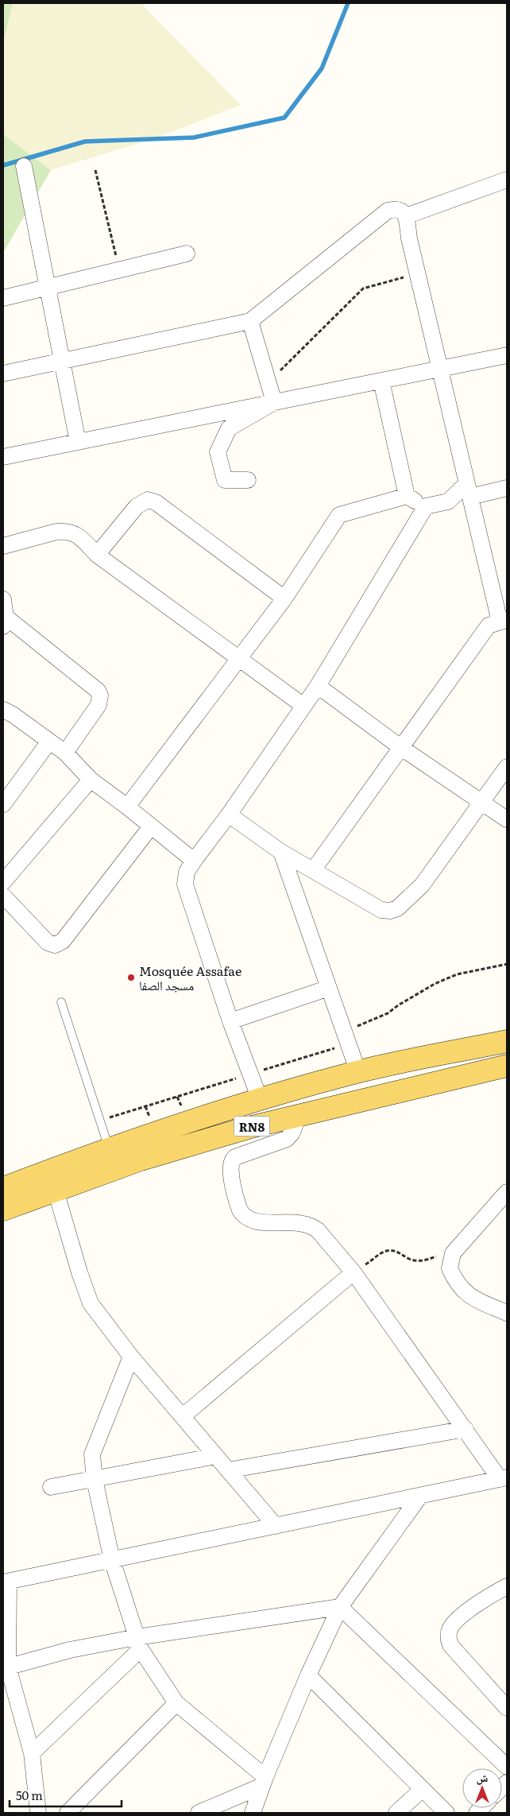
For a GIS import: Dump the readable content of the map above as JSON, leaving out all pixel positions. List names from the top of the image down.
{
  "streets": {
    "main road": ["RN8"]
  },
  "places": ["Mosquée Assafae مسجد الصفا"],
  "scale_bar": "50 m",
  "north": "top"
}
